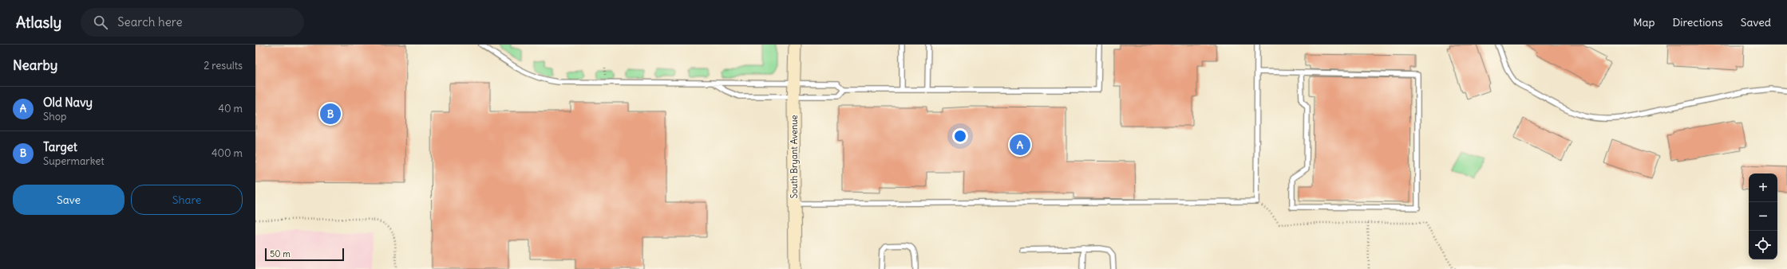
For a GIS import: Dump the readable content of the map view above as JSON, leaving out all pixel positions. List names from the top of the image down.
{
  "streets": {
    "main road": ["South Bryant Avenue"]
  },
  "scale_bar": "50 m",
  "page": {
    "header": "Atlasly",
    "search": "Search here",
    "nav": ["Map", "Directions", "Saved"],
    "heading": ["Nearby", "2 results"],
    "list": [
      {
        "mark": "A",
        "name": "Old Navy",
        "note": "Shop",
        "value": "40 m"
      },
      {
        "mark": "B",
        "name": "Target",
        "note": "Supermarket",
        "value": "400 m"
      }
    ],
    "pins": ["B", "A"],
    "map_buttons": ["+", "−"],
    "buttons": ["Save", "Share"],
    "scale": "50 m"
  }
}
